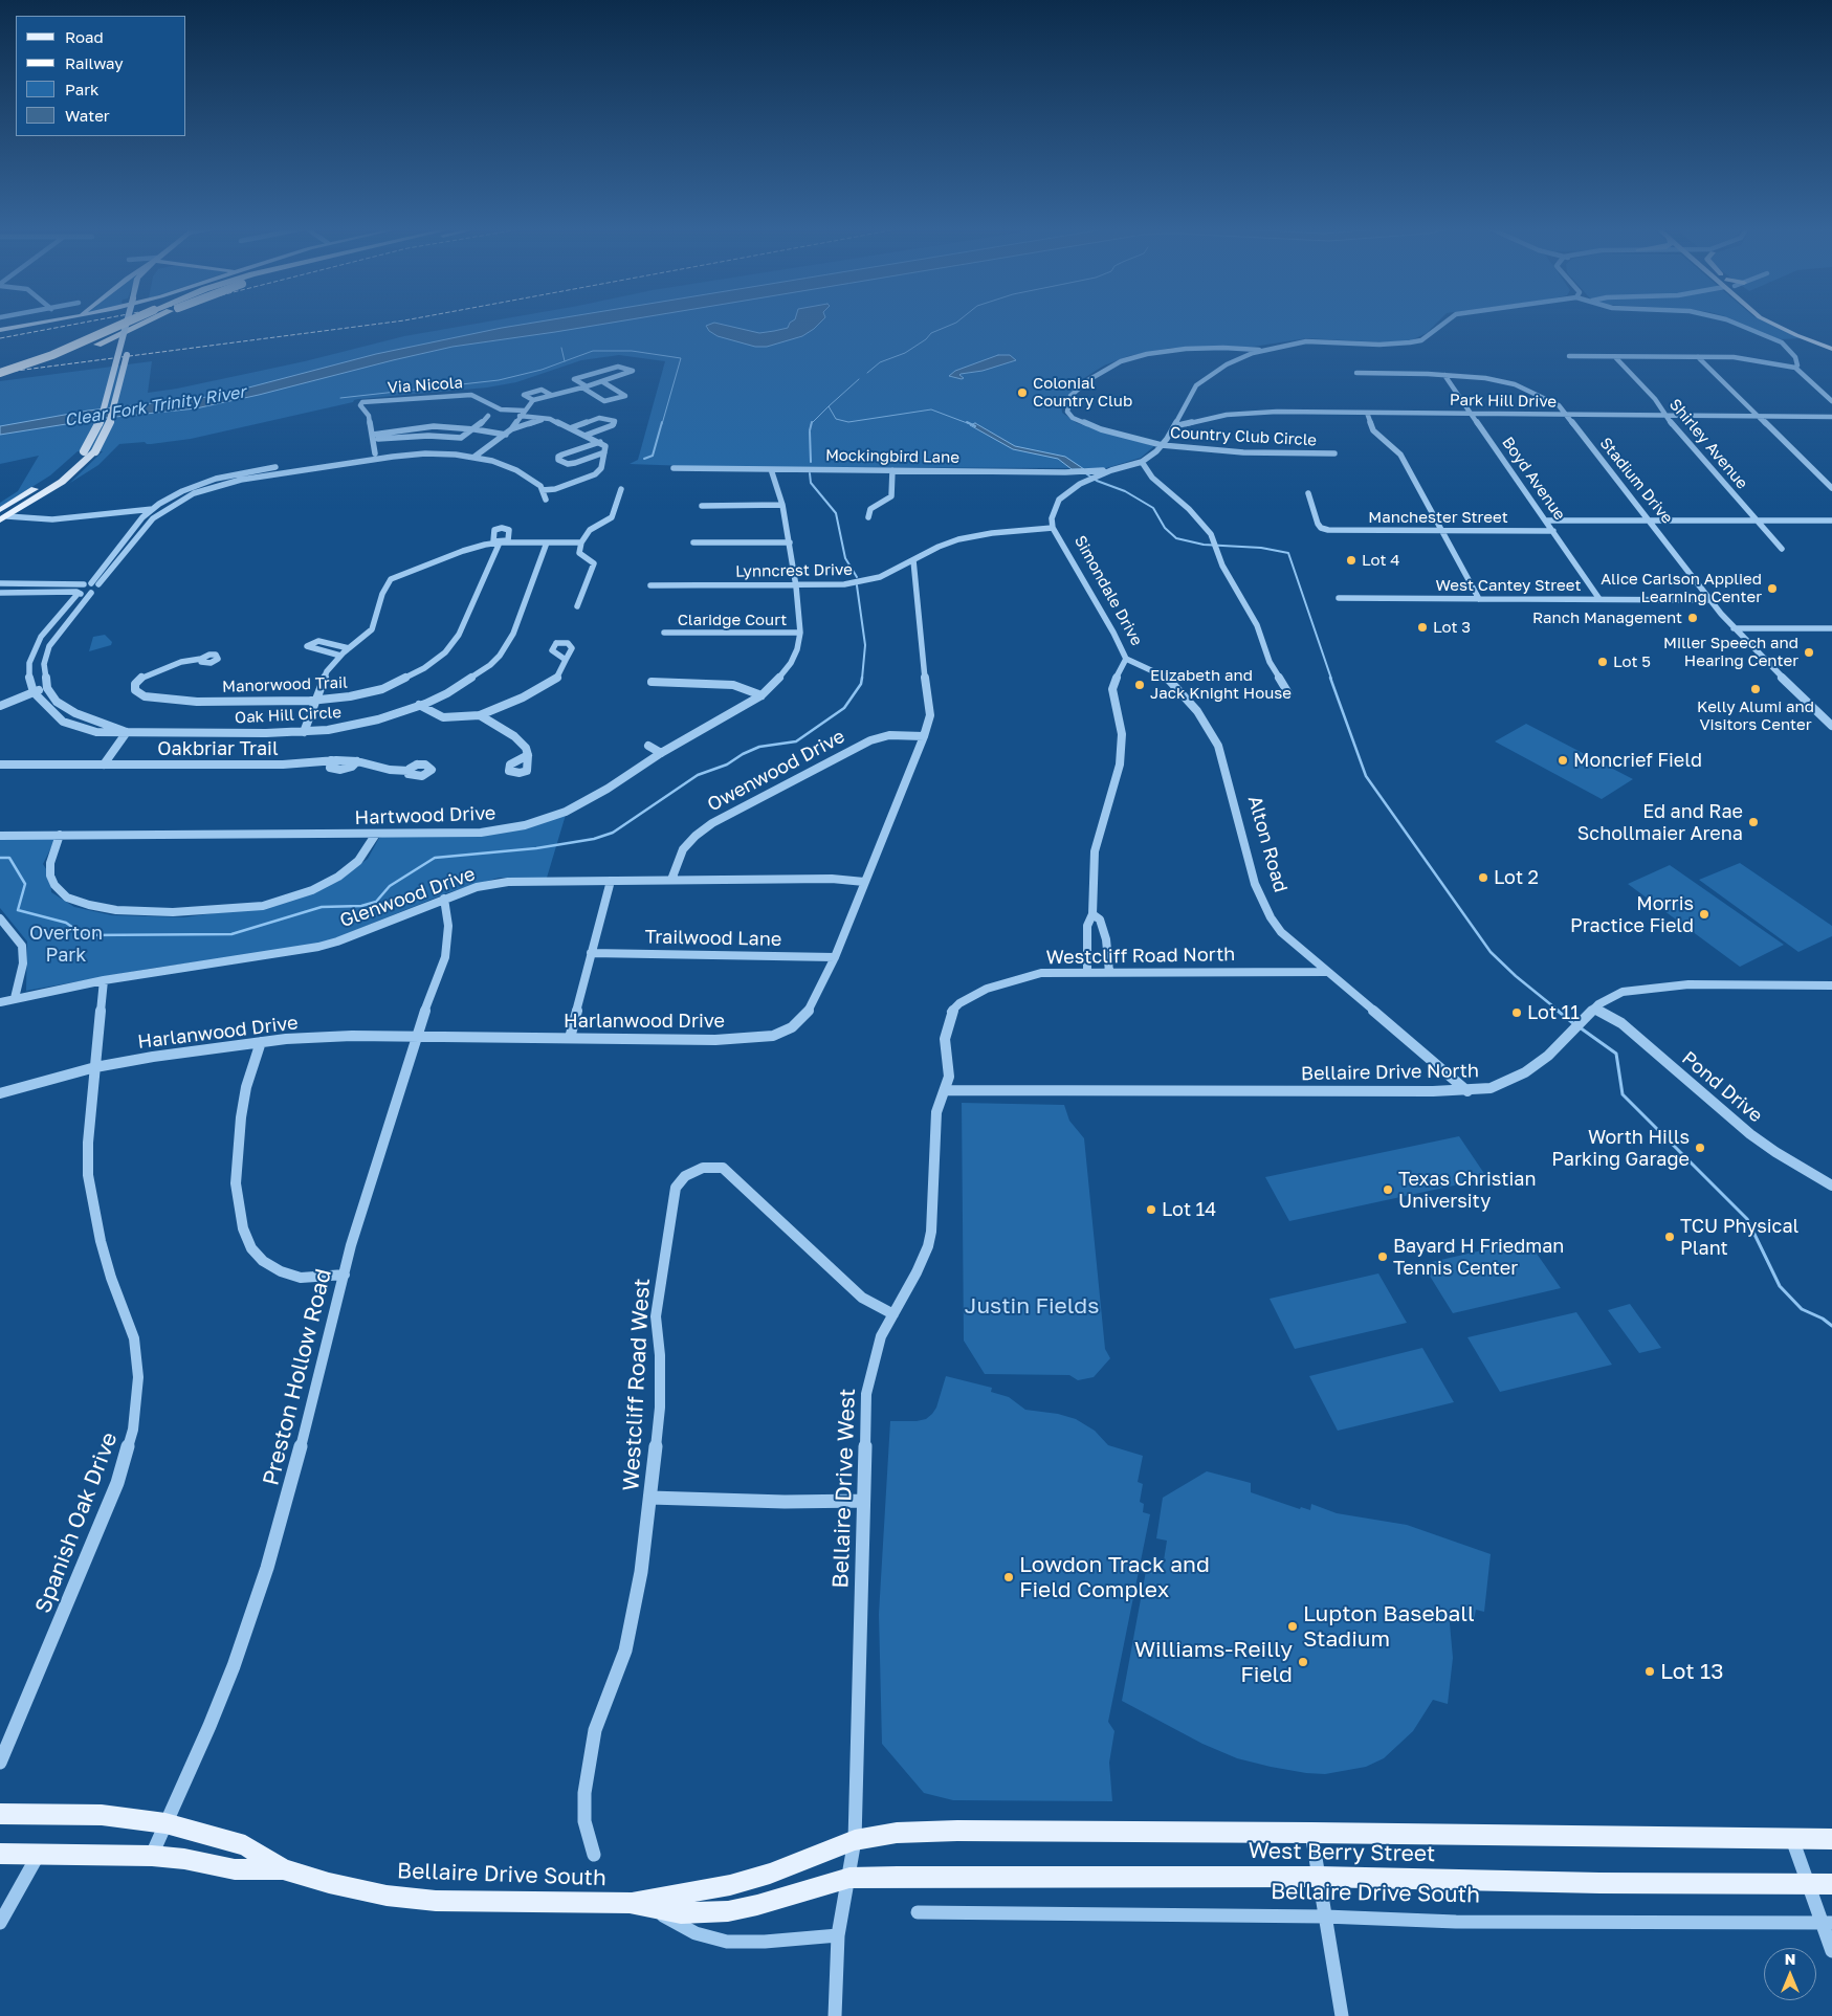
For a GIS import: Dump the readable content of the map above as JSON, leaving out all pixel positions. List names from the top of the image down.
{
  "streets": {
    "main road": ["West Berry Street", "Bellaire Drive South"],
    "street": [
      "Via Nicola",
      "Park Hill Drive",
      "Country Club Circle",
      "Shirley Avenue",
      "Mockingbird Lane",
      "Boyd Avenue",
      "Stadium Drive",
      "Manchester Street",
      "Lynncrest Drive",
      "West Cantey Street",
      "Simondale Drive",
      "Claridge Court",
      "Manorwood Trail",
      "Oak Hill Circle",
      "Oakbriar Trail",
      "Owenwood Drive",
      "Hartwood Drive",
      "Alton Road",
      "Glenwood Drive",
      "Trailwood Lane",
      "Westcliff Road North",
      "Harlanwood Drive",
      "Bellaire Drive North",
      "Pond Drive",
      "Preston Hollow Road",
      "Westcliff Road West",
      "Bellaire Drive West",
      "Spanish Oak Drive"
    ]
  },
  "crossings": [
    ["Park Hill Drive", "Shirley Avenue"],
    ["Park Hill Drive", "Boyd Avenue"],
    ["Park Hill Drive", "Stadium Drive"],
    ["Mockingbird Lane", "Simondale Drive"],
    ["Mockingbird Lane", "Hartwood Drive"],
    ["Boyd Avenue", "Stadium Drive"],
    ["Boyd Avenue", "Manchester Street"],
    ["Boyd Avenue", "West Cantey Street"],
    ["Stadium Drive", "West Cantey Street"],
    ["Lynncrest Drive", "Simondale Drive"],
    ["Lynncrest Drive", "Hartwood Drive"],
    ["Lynncrest Drive", "Harlanwood Drive"],
    ["Simondale Drive", "Alton Road"],
    ["Simondale Drive", "Westcliff Road North"],
    ["Claridge Court", "Hartwood Drive"],
    ["Owenwood Drive", "Glenwood Drive"],
    ["Owenwood Drive", "Harlanwood Drive"],
    ["Alton Road", "Westcliff Road North"],
    ["Alton Road", "Bellaire Drive North"],
    ["Glenwood Drive", "Harlanwood Drive"],
    ["Glenwood Drive", "Preston Hollow Road"],
    ["Glenwood Drive", "Spanish Oak Drive"],
    ["Trailwood Lane", "Harlanwood Drive"],
    ["Westcliff Road North", "Bellaire Drive North"],
    ["Westcliff Road North", "Bellaire Drive West"],
    ["Harlanwood Drive", "Preston Hollow Road"],
    ["Harlanwood Drive", "Spanish Oak Drive"],
    ["Bellaire Drive North", "Pond Drive"],
    ["Bellaire Drive North", "Bellaire Drive West"],
    ["Preston Hollow Road", "Bellaire Drive South"],
    ["Westcliff Road West", "Bellaire Drive West"],
    ["Bellaire Drive West", "West Berry Street"],
    ["Bellaire Drive West", "Bellaire Drive South"],
    ["West Berry Street", "Bellaire Drive South"]
  ],
  "water": ["Clear Fork Trinity River"],
  "parks": ["Overton Park", "Justin Fields"],
  "places": [
    "Colonial Country Club",
    "Lot 4",
    "Alice Carlson Applied Learning Center",
    "Ranch Management",
    "Lot 3",
    "Miller Speech and Hearing Center",
    "Lot 5",
    "Elizabeth and Jack Knight House",
    "Kelly Alumi and Visitors Center",
    "Moncrief Field",
    "Ed and Rae Schollmaier Arena",
    "Lot 2",
    "Morris Practice Field",
    "Lot 11",
    "Worth Hills Parking Garage",
    "Texas Christian University",
    "Lot 14",
    "TCU Physical Plant",
    "Bayard H Friedman Tennis Center",
    "Lowdon Track and Field Complex",
    "Lupton Baseball Stadium",
    "Williams-Reilly Field",
    "Lot 13"
  ],
  "legend": [
    "Road",
    "Railway",
    "Park",
    "Water"
  ],
  "north": "top"
}
